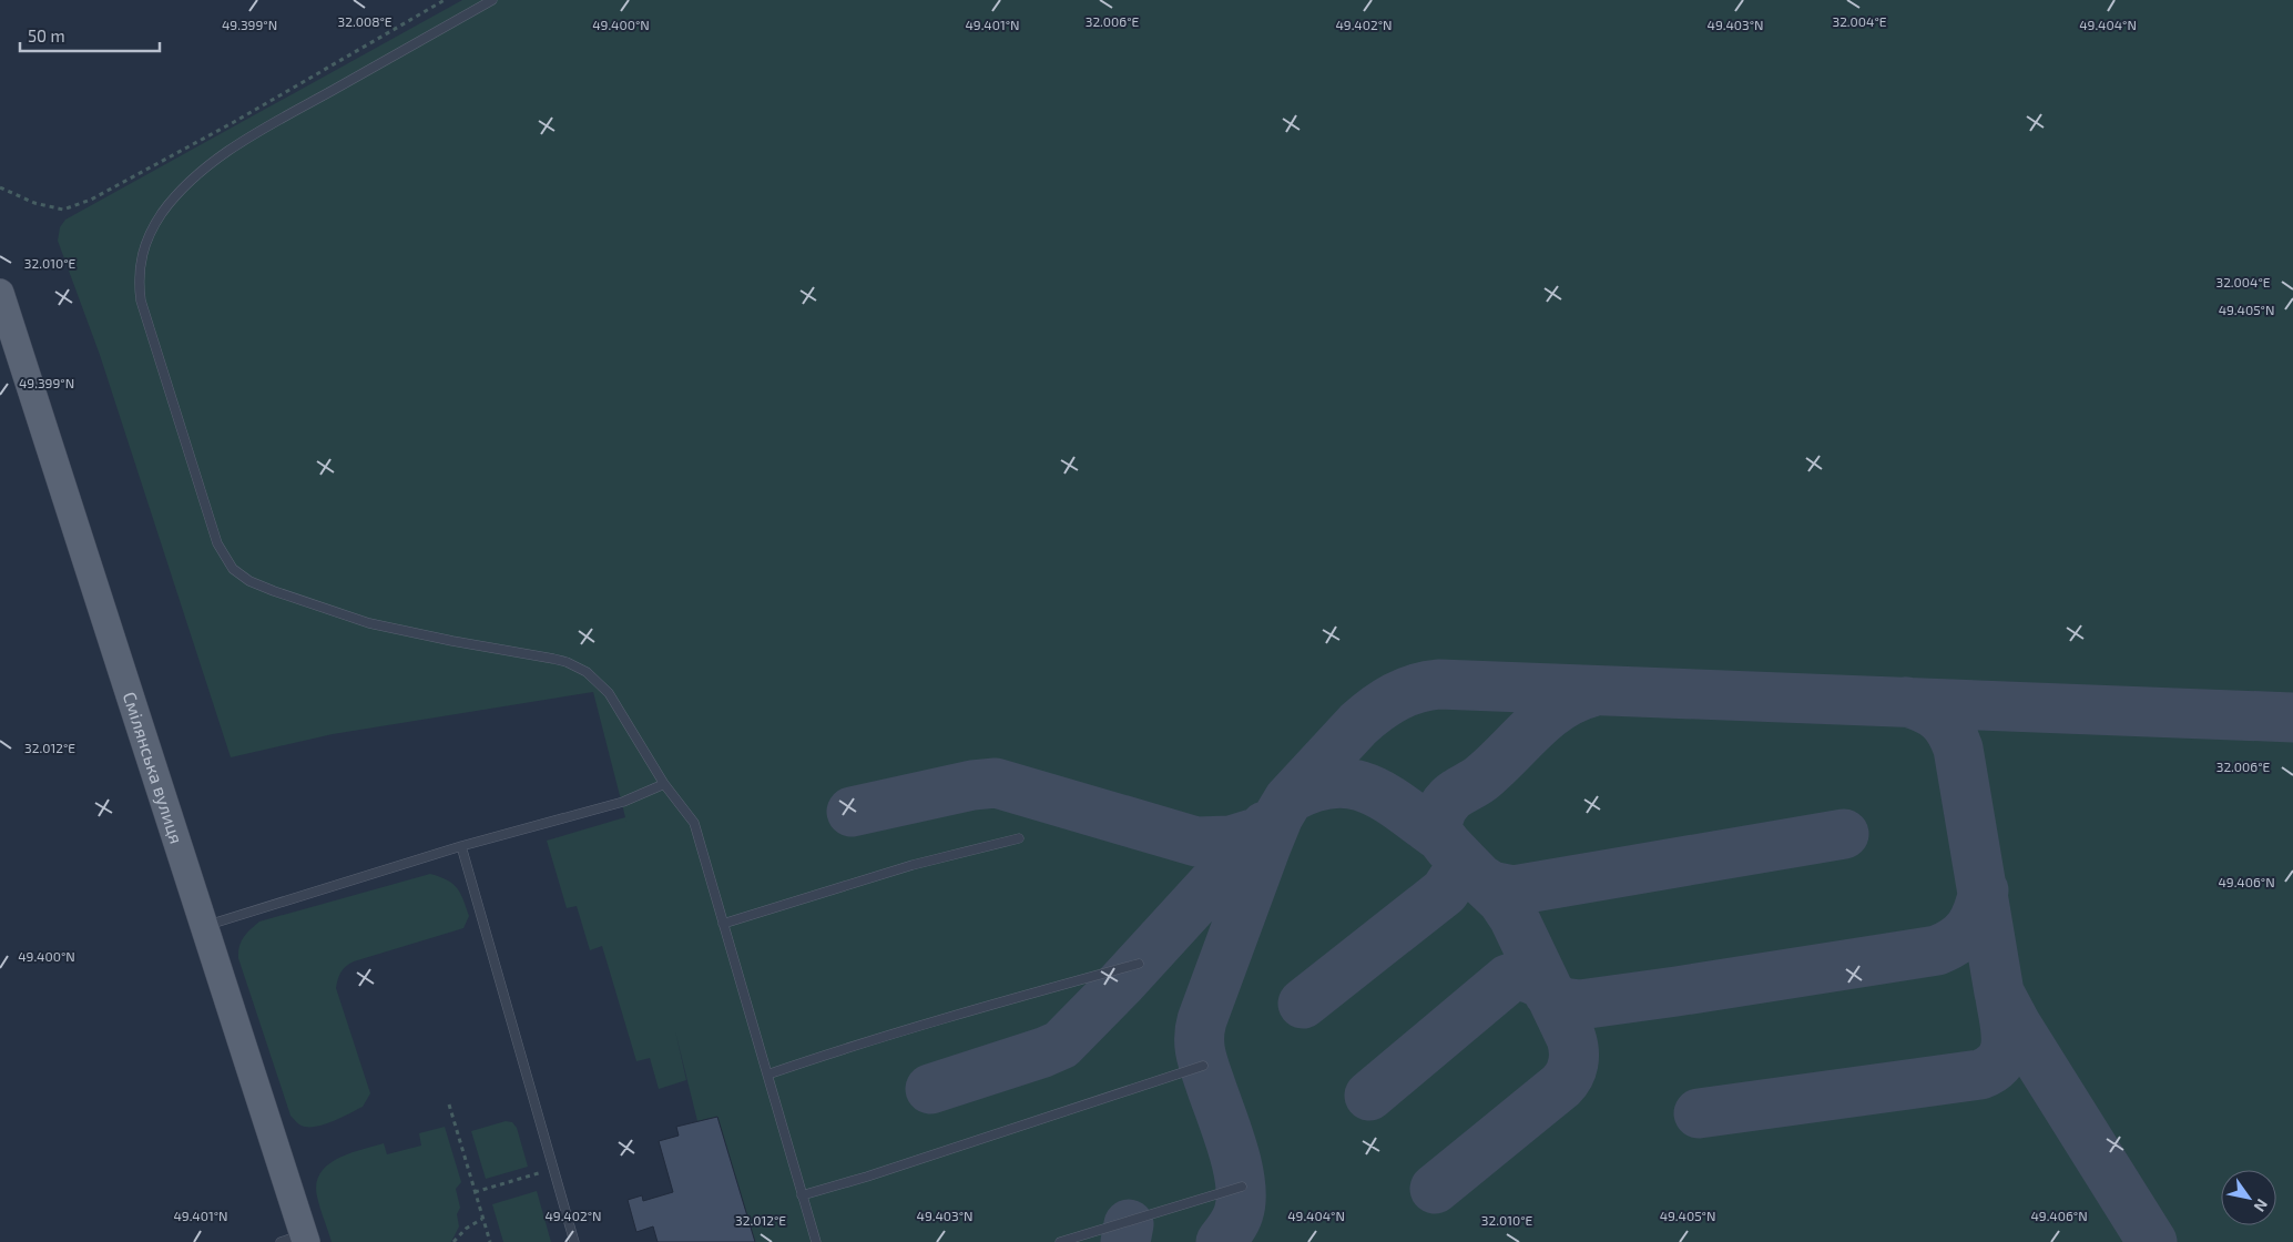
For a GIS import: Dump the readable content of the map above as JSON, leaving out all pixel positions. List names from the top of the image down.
{
  "streets": {
    "main road": ["Смілянська вулиця"]
  },
  "scale_bar": "50 m",
  "north": "bottom right",
  "coordinates": [
    "32.008°E",
    "32.004°E",
    "32.006°E",
    "49.399°N",
    "49.400°N",
    "49.401°N",
    "49.402°N",
    "49.403°N",
    "49.404°N",
    "32.010°E",
    "49.405°N",
    "32.012°E",
    "49.406°N"
  ]
}
